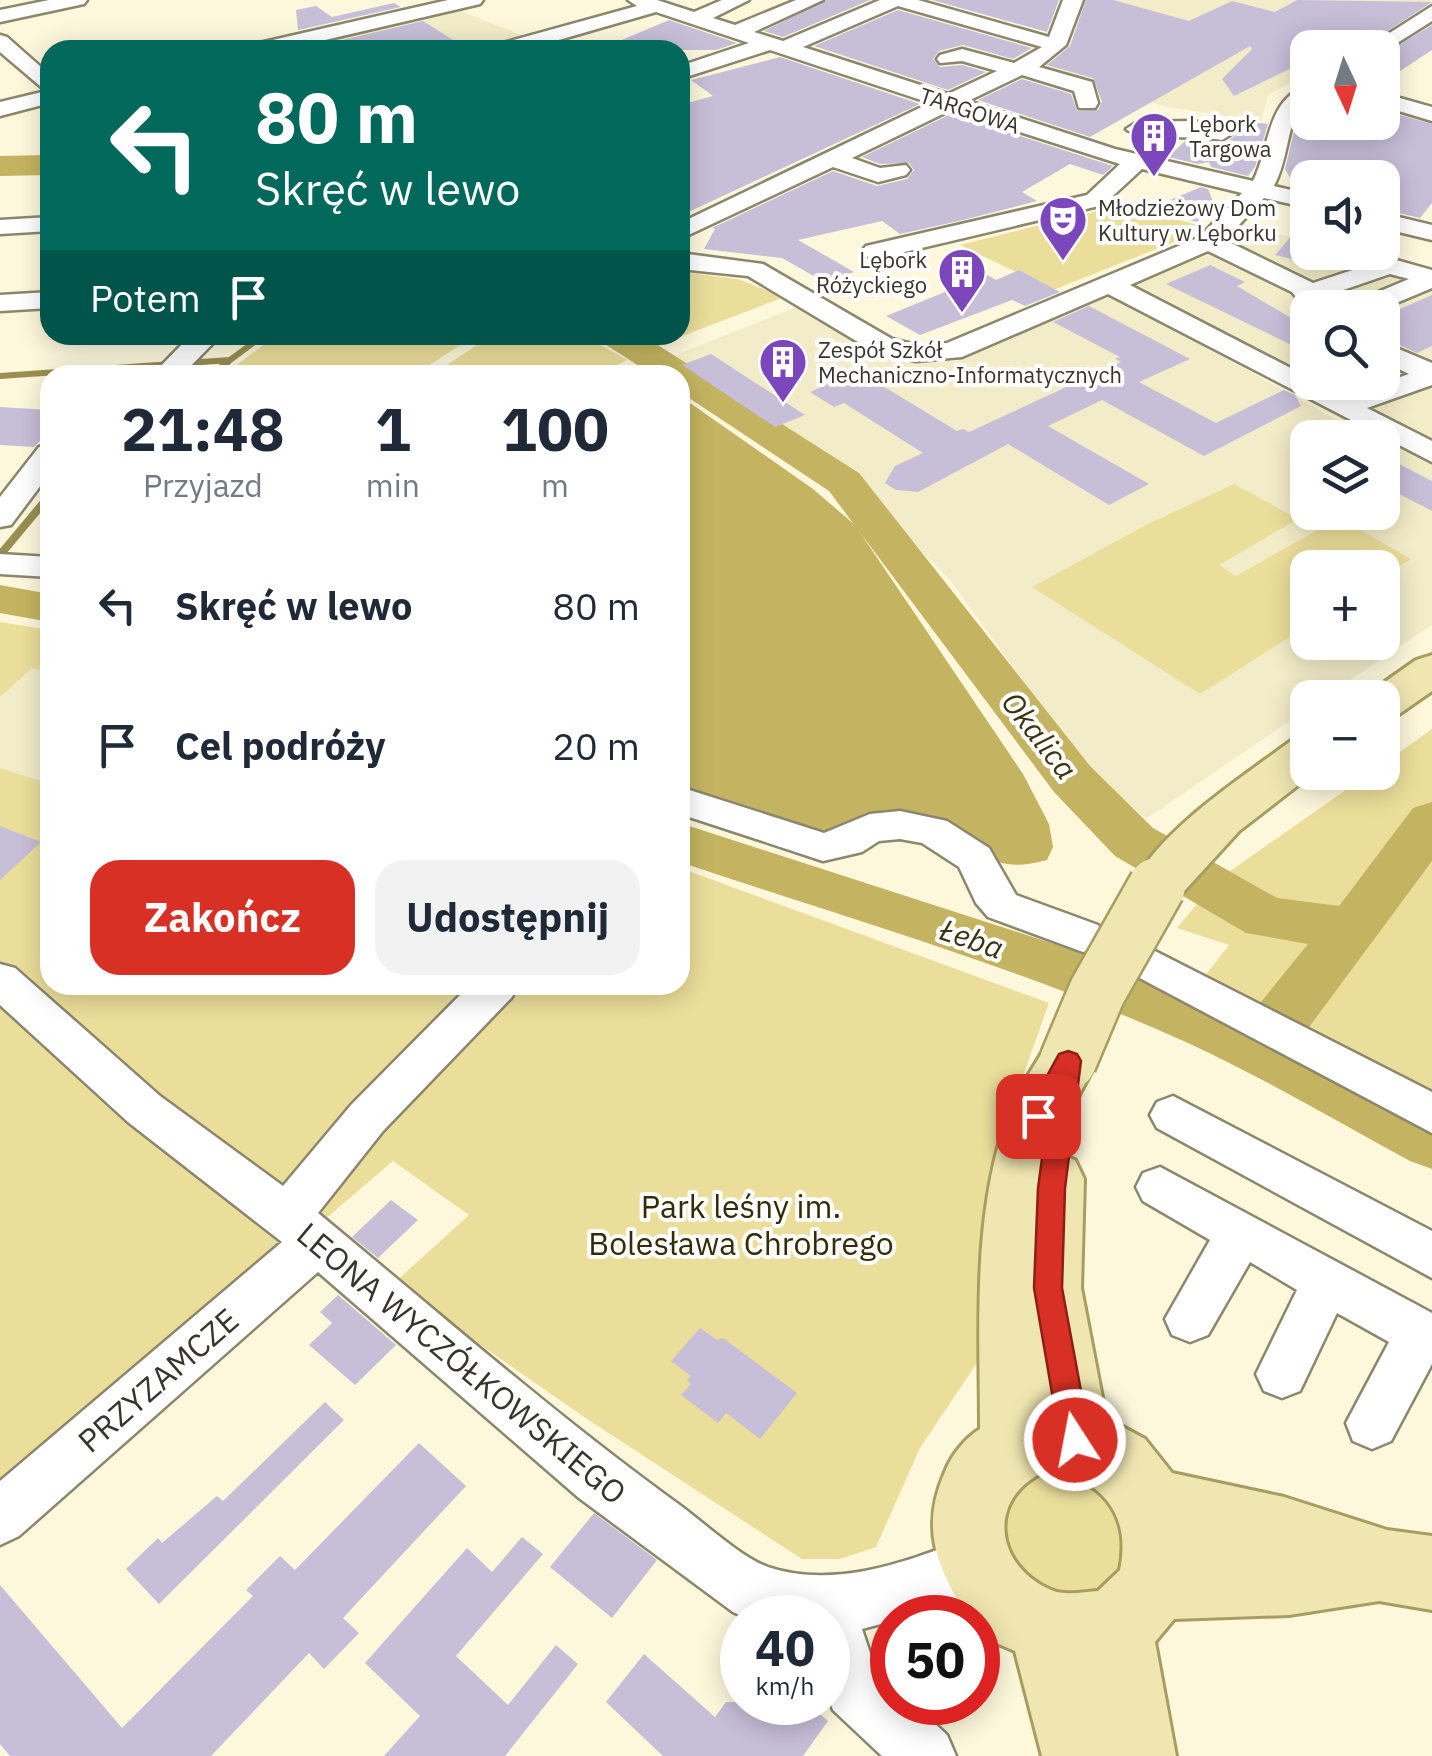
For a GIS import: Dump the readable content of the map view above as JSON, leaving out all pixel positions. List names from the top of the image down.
{
  "streets": {
    "street": ["TARGOWA", "LEONA WYCZÓŁKOWSKIEGO", "PRZYZAMCZE"]
  },
  "crossings": [
    ["LEONA WYCZÓŁKOWSKIEGO", "PRZYZAMCZE"]
  ],
  "water": ["Okalica", "Łeba"],
  "parks": ["Park leśny im. Bolesława Chrobrego"],
  "places": {
    "building": ["Lębork Targowa", "Lębork Różyckiego", "Zespół Szkół Mechaniczno-Informatycznych"],
    "theatre": ["Młodzieżowy Dom Kultury w Lęborku"]
  },
  "north": "bottom",
  "page": {
    "map_buttons": ["+", "−"],
    "turn": ["80 m", "Skręć w lewo"],
    "then": "Potem",
    "eta": [
      "21:48",
      "Przyjazd",
      "1",
      "min",
      "100",
      "m"
    ],
    "list": [
      {
        "name": "Skręć w lewo",
        "value": "80 m"
      },
      {
        "name": "Cel podróży",
        "value": "20 m"
      }
    ],
    "buttons": ["Zakończ", "Udostępnij"],
    "speed": "40 km/h",
    "limit": "50"
  }
}
